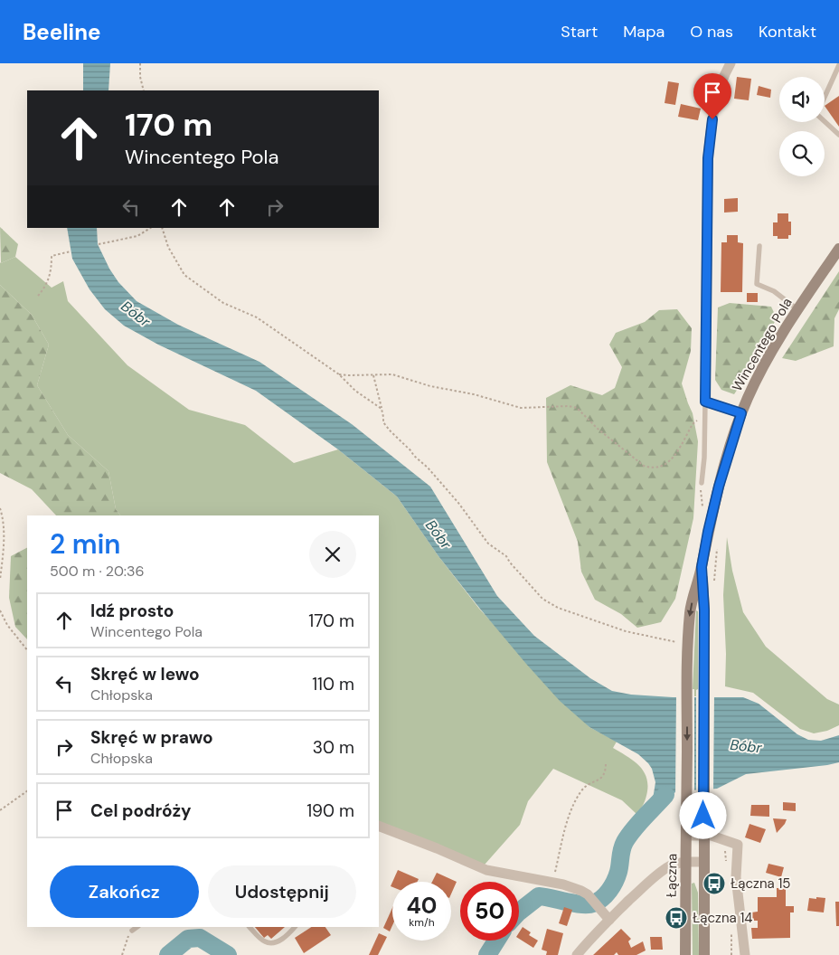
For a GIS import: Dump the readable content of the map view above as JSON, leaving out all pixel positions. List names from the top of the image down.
{
  "streets": {
    "main road": ["Wincentego Pola", "Łączna"]
  },
  "crossings": [
    ["Wincentego Pola", "Łączna"]
  ],
  "water": ["Bóbr"],
  "places": {
    "bus stop": ["Łączna 15", "Łączna 14"]
  },
  "page": {
    "header": "Beeline",
    "nav": [
      "Start",
      "Mapa",
      "O nas",
      "Kontakt"
    ],
    "turn": ["170 m", "Wincentego Pola"],
    "heading": ["2 min", "500 m · 20:36"],
    "list": [
      {
        "name": "Idź prosto",
        "note": "Wincentego Pola",
        "value": "170 m"
      },
      {
        "name": "Skręć w lewo",
        "note": "Chłopska",
        "value": "110 m"
      },
      {
        "name": "Skręć w prawo",
        "note": "Chłopska",
        "value": "30 m"
      },
      {
        "name": "Cel podróży",
        "value": "190 m"
      }
    ],
    "buttons": ["Zakończ", "Udostępnij"],
    "speed": "40 km/h",
    "limit": "50"
  }
}
